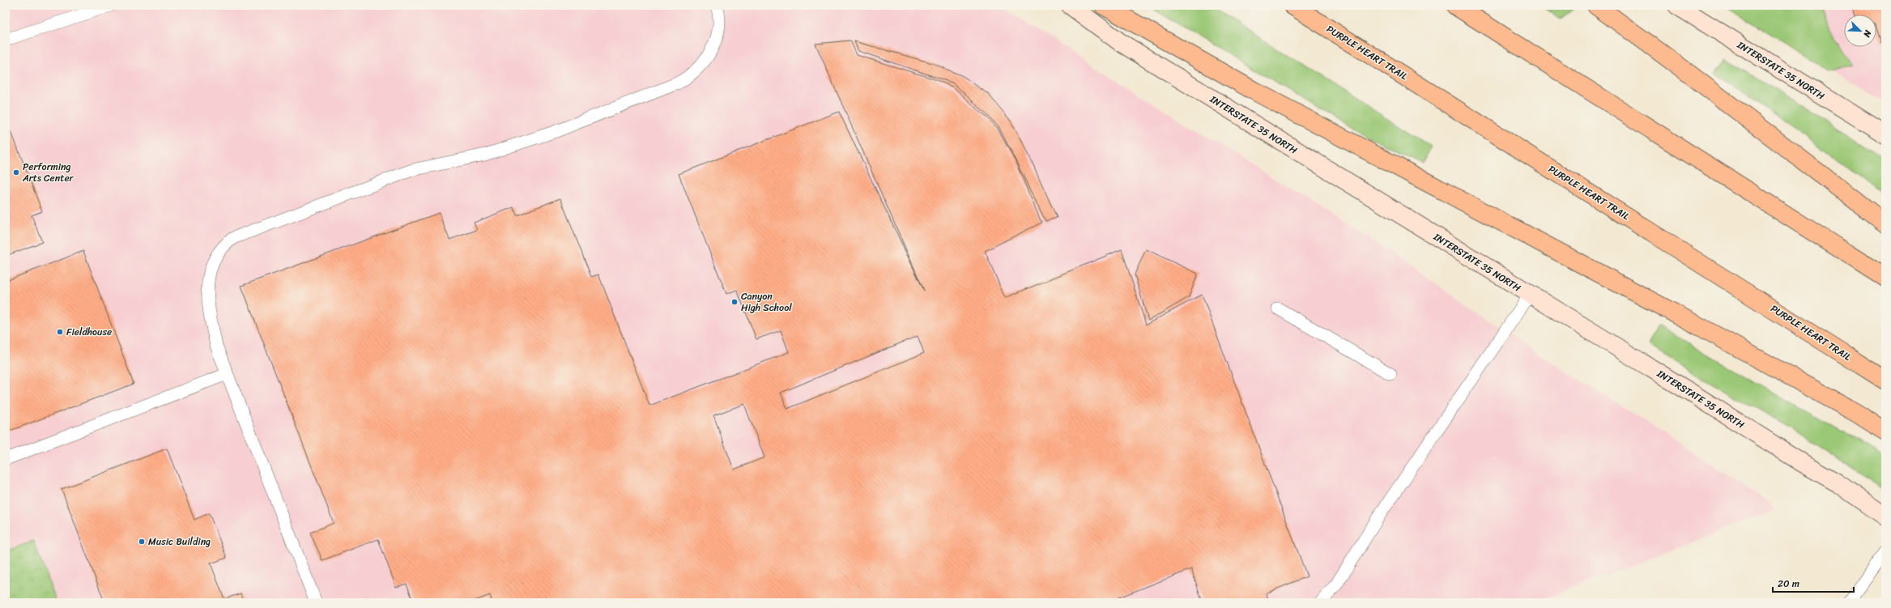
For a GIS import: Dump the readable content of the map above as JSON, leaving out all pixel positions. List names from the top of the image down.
{
  "streets": {
    "highway": ["PURPLE HEART TRAIL"],
    "main road": ["INTERSTATE 35 NORTH"]
  },
  "places": [
    "Performing Arts Center",
    "Canyon High School",
    "Fieldhouse",
    "Music Building"
  ],
  "scale_bar": "20 m",
  "north": "bottom right"
}
